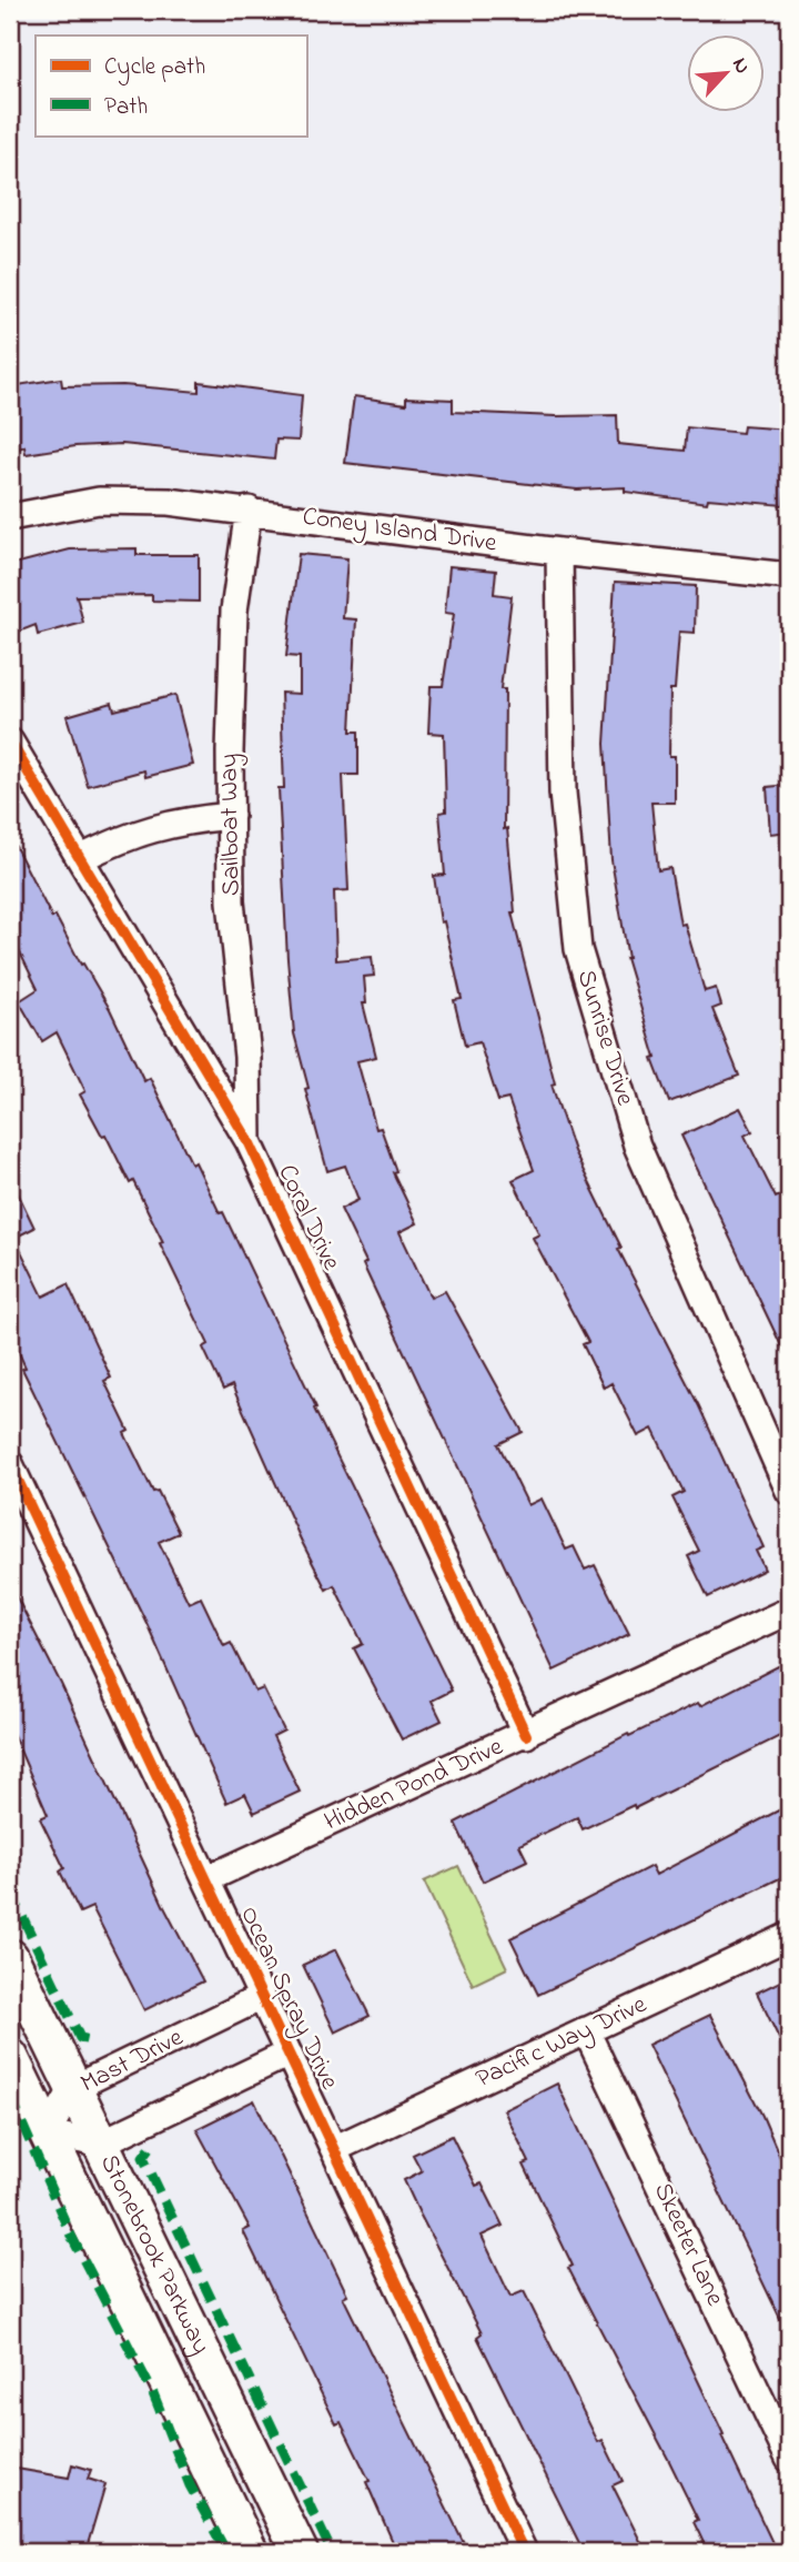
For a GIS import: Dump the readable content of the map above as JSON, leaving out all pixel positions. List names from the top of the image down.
{
  "streets": {
    "street": [
      "Coney Island Drive",
      "Sailboat Way",
      "Sunrise Drive",
      "Coral Drive",
      "Hidden Pond Drive",
      "Ocean Spray Drive",
      "Pacific Way Drive",
      "Mast Drive",
      "Skeeter Lane",
      "Stonebrook Parkway"
    ]
  },
  "crossings": [
    ["Coney Island Drive", "Sailboat Way"],
    ["Coney Island Drive", "Sunrise Drive"],
    ["Sailboat Way", "Coral Drive"],
    ["Coral Drive", "Hidden Pond Drive"],
    ["Hidden Pond Drive", "Ocean Spray Drive"],
    ["Ocean Spray Drive", "Pacific Way Drive"],
    ["Ocean Spray Drive", "Mast Drive"],
    ["Pacific Way Drive", "Skeeter Lane"],
    ["Mast Drive", "Stonebrook Parkway"]
  ],
  "legend": ["Cycle path", "Path"],
  "north": "top right"
}
